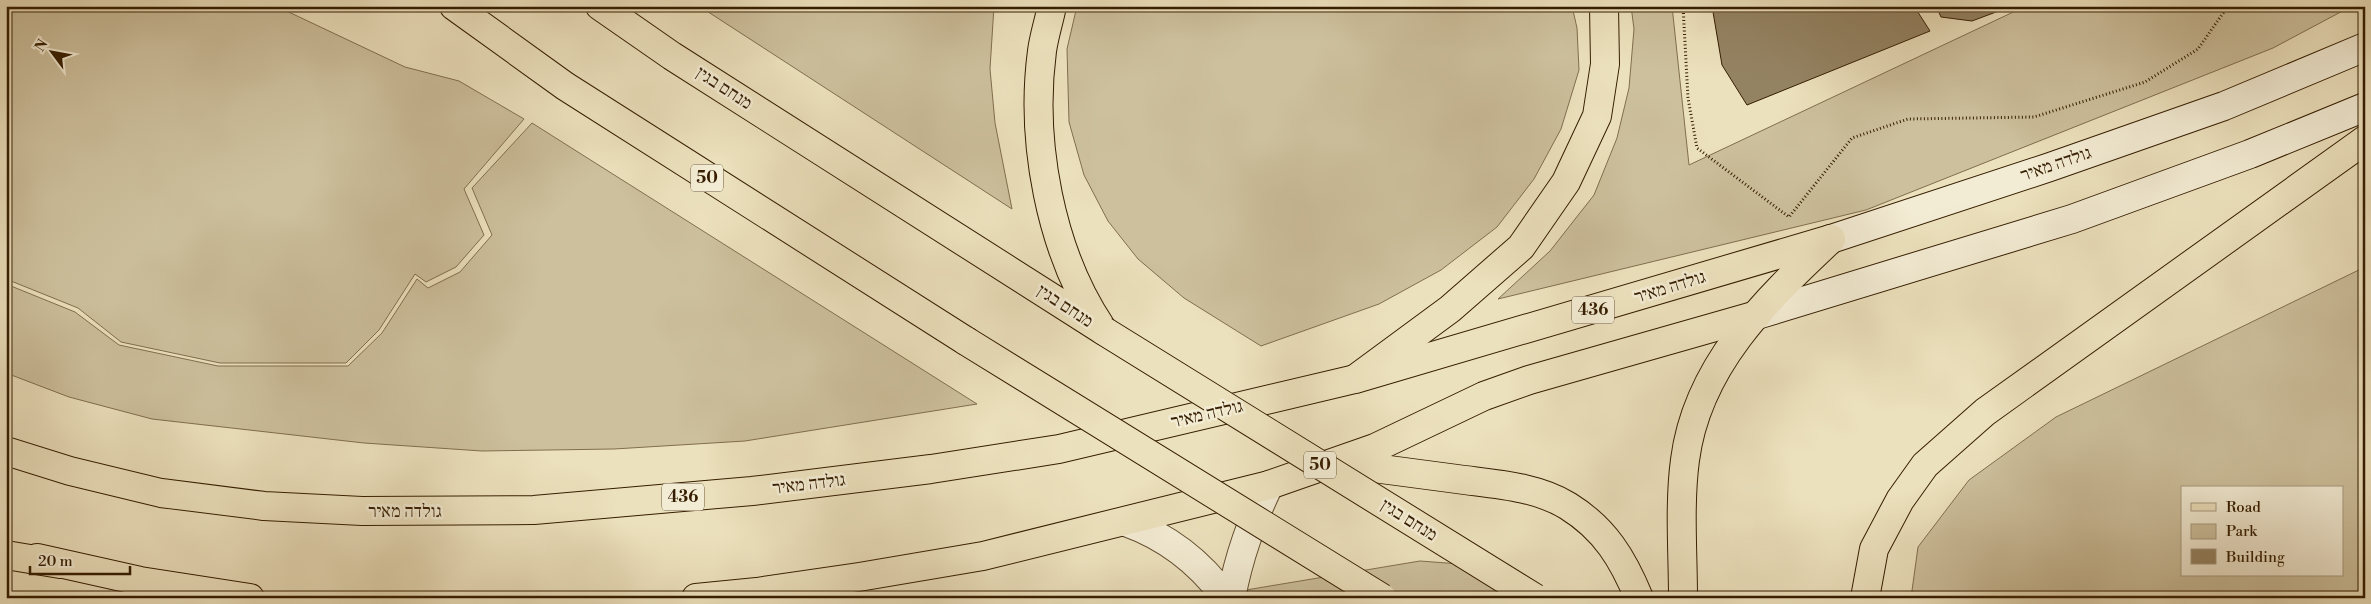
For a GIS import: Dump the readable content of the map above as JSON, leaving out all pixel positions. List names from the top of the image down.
{
  "streets": {
    "main road": [
      "מנחם בגין",
      "גולדה מאיר",
      "50",
      "436"
    ]
  },
  "legend": ["Road", "Park", "Building"],
  "scale_bar": "20 m",
  "north": "top left"
}
